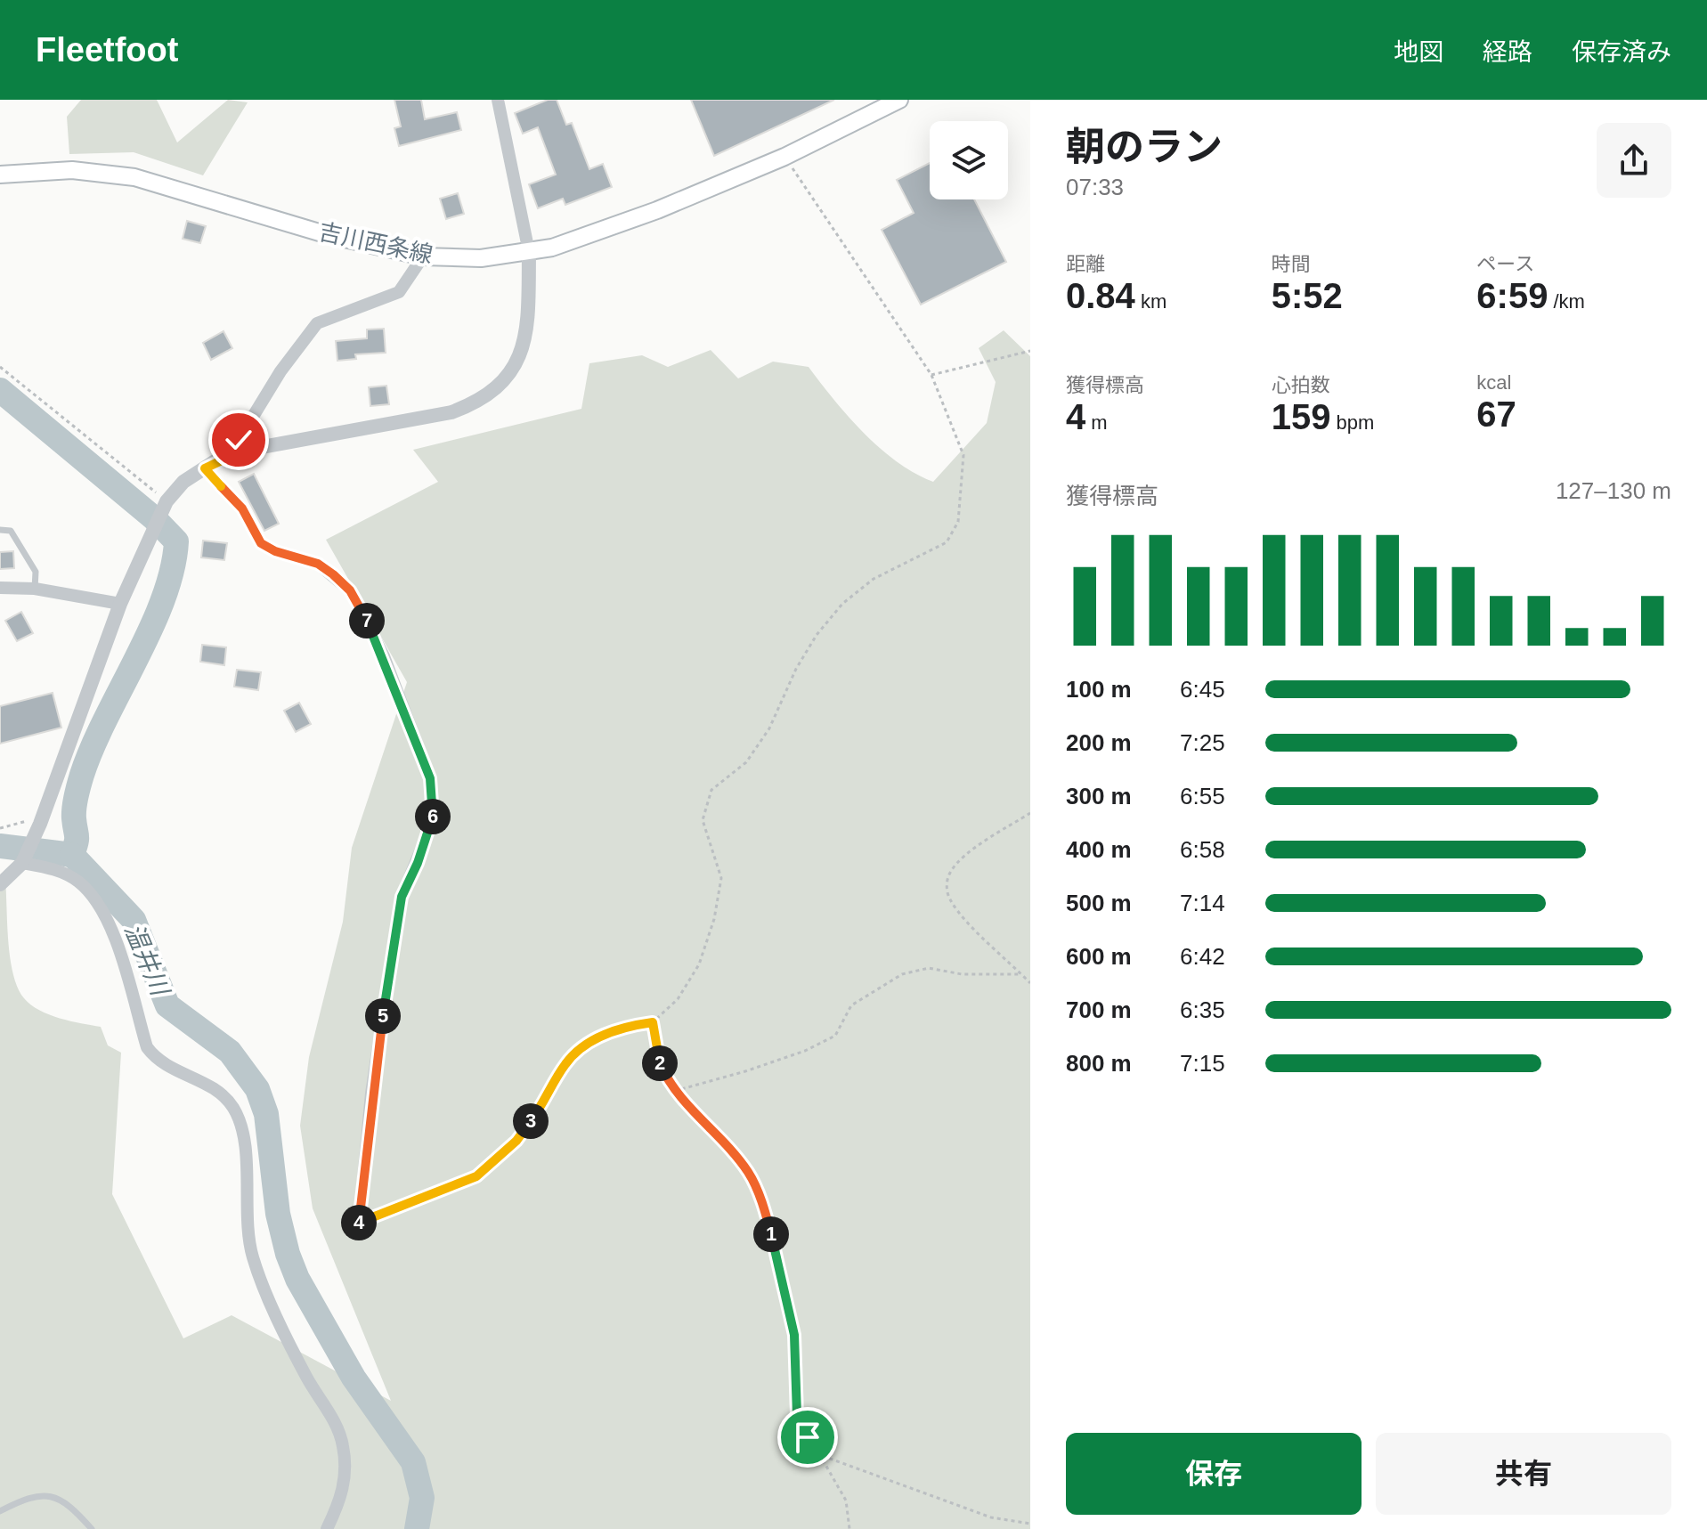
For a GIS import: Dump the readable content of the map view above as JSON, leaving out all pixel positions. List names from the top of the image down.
{
  "streets": {
    "main road": ["吉川西条線"]
  },
  "water": ["温井川"],
  "page": {
    "header": "Fleetfoot",
    "nav": ["地図", "経路", "保存済み"],
    "heading": ["朝のラン", "07:33"],
    "stats": [
      ["距離", "0.84 km"],
      ["時間", "5:52"],
      ["ペース", "6:59 /km"],
      ["獲得標高", "4 m"],
      ["心拍数", "159 bpm"],
      ["kcal", "67"]
    ],
    "chart": ["獲得標高", "127–130 m"],
    "pins": [
      "7",
      "6",
      "5",
      "2",
      "3",
      "4",
      "1"
    ],
    "list": [
      {
        "name": "100 m",
        "note": "6:45"
      },
      {
        "name": "200 m",
        "note": "7:25"
      },
      {
        "name": "300 m",
        "note": "6:55"
      },
      {
        "name": "400 m",
        "note": "6:58"
      },
      {
        "name": "500 m",
        "note": "7:14"
      },
      {
        "name": "600 m",
        "note": "6:42"
      },
      {
        "name": "700 m",
        "note": "6:35"
      },
      {
        "name": "800 m",
        "note": "7:15"
      }
    ],
    "buttons": ["保存", "共有"]
  }
}
